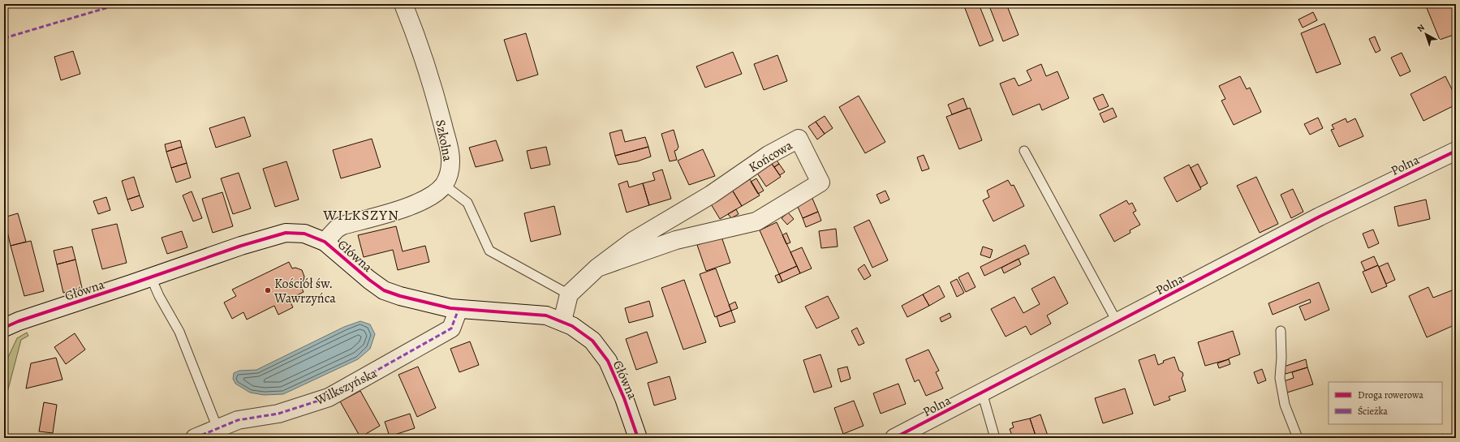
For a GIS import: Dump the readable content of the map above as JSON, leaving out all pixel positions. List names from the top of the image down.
{
  "streets": {
    "street": [
      "Szkolna",
      "Końcowa",
      "Polna",
      "Główna",
      "Wilkszyńska"
    ]
  },
  "crossings": [
    ["Szkolna", "Główna"],
    ["Główna", "Wilkszyńska"]
  ],
  "districts": ["WILKSZYN"],
  "places": ["Kościół św. Wawrzyńca"],
  "legend": ["Droga rowerowa", "Ścieżka"],
  "north": "top left"
}
